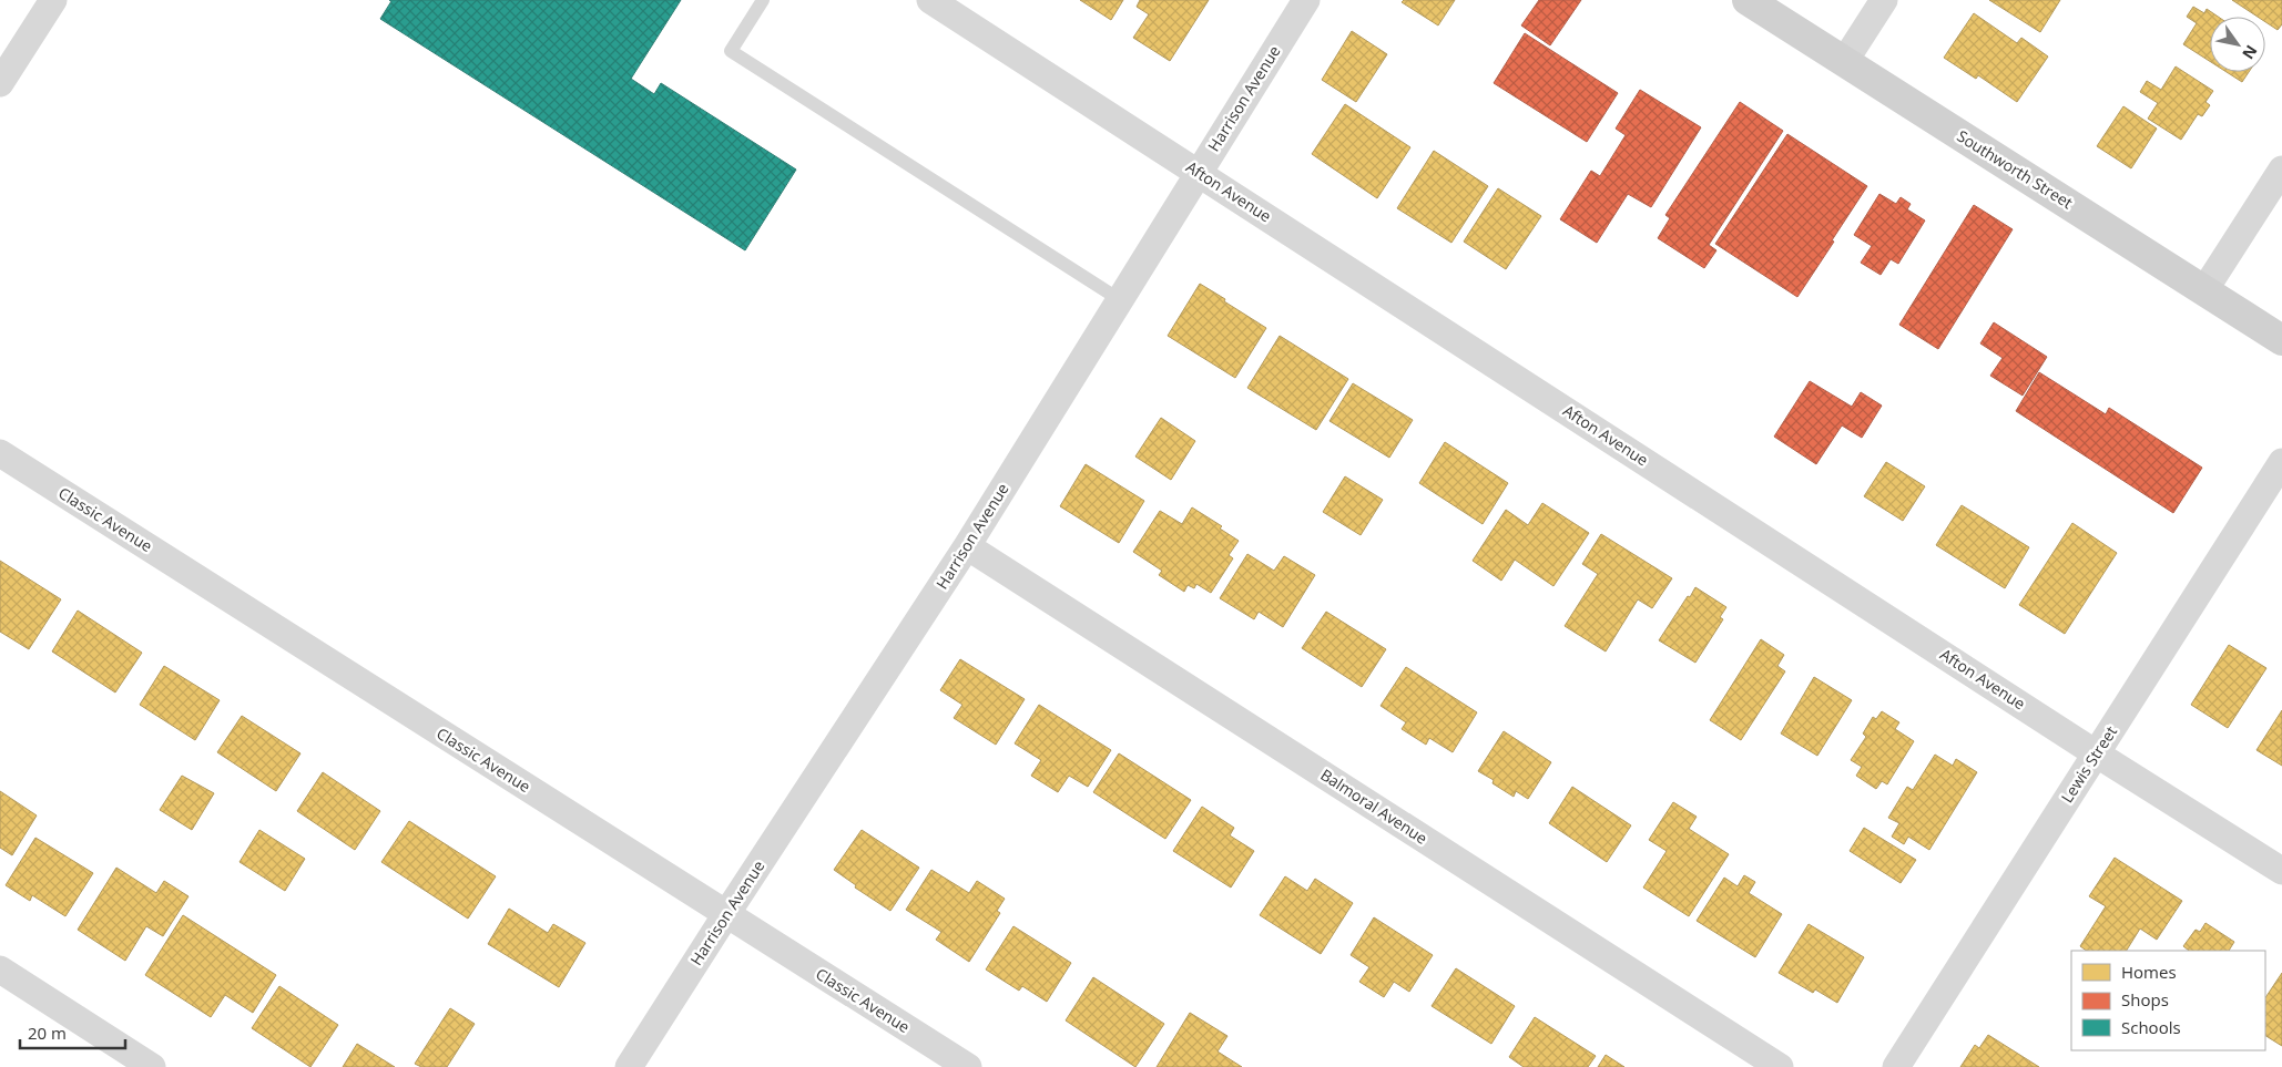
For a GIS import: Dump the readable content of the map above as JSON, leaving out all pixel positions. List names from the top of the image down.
{
  "streets": {
    "main road": ["Southworth Street"],
    "street": [
      "Harrison Avenue",
      "Afton Avenue",
      "Classic Avenue",
      "Lewis Street",
      "Balmoral Avenue"
    ]
  },
  "crossings": [
    ["Harrison Avenue", "Afton Avenue"],
    ["Harrison Avenue", "Classic Avenue"],
    ["Harrison Avenue", "Balmoral Avenue"],
    ["Afton Avenue", "Lewis Street"]
  ],
  "legend": ["Homes", "Shops", "Schools"],
  "scale_bar": "20 m",
  "north": "bottom right"
}
